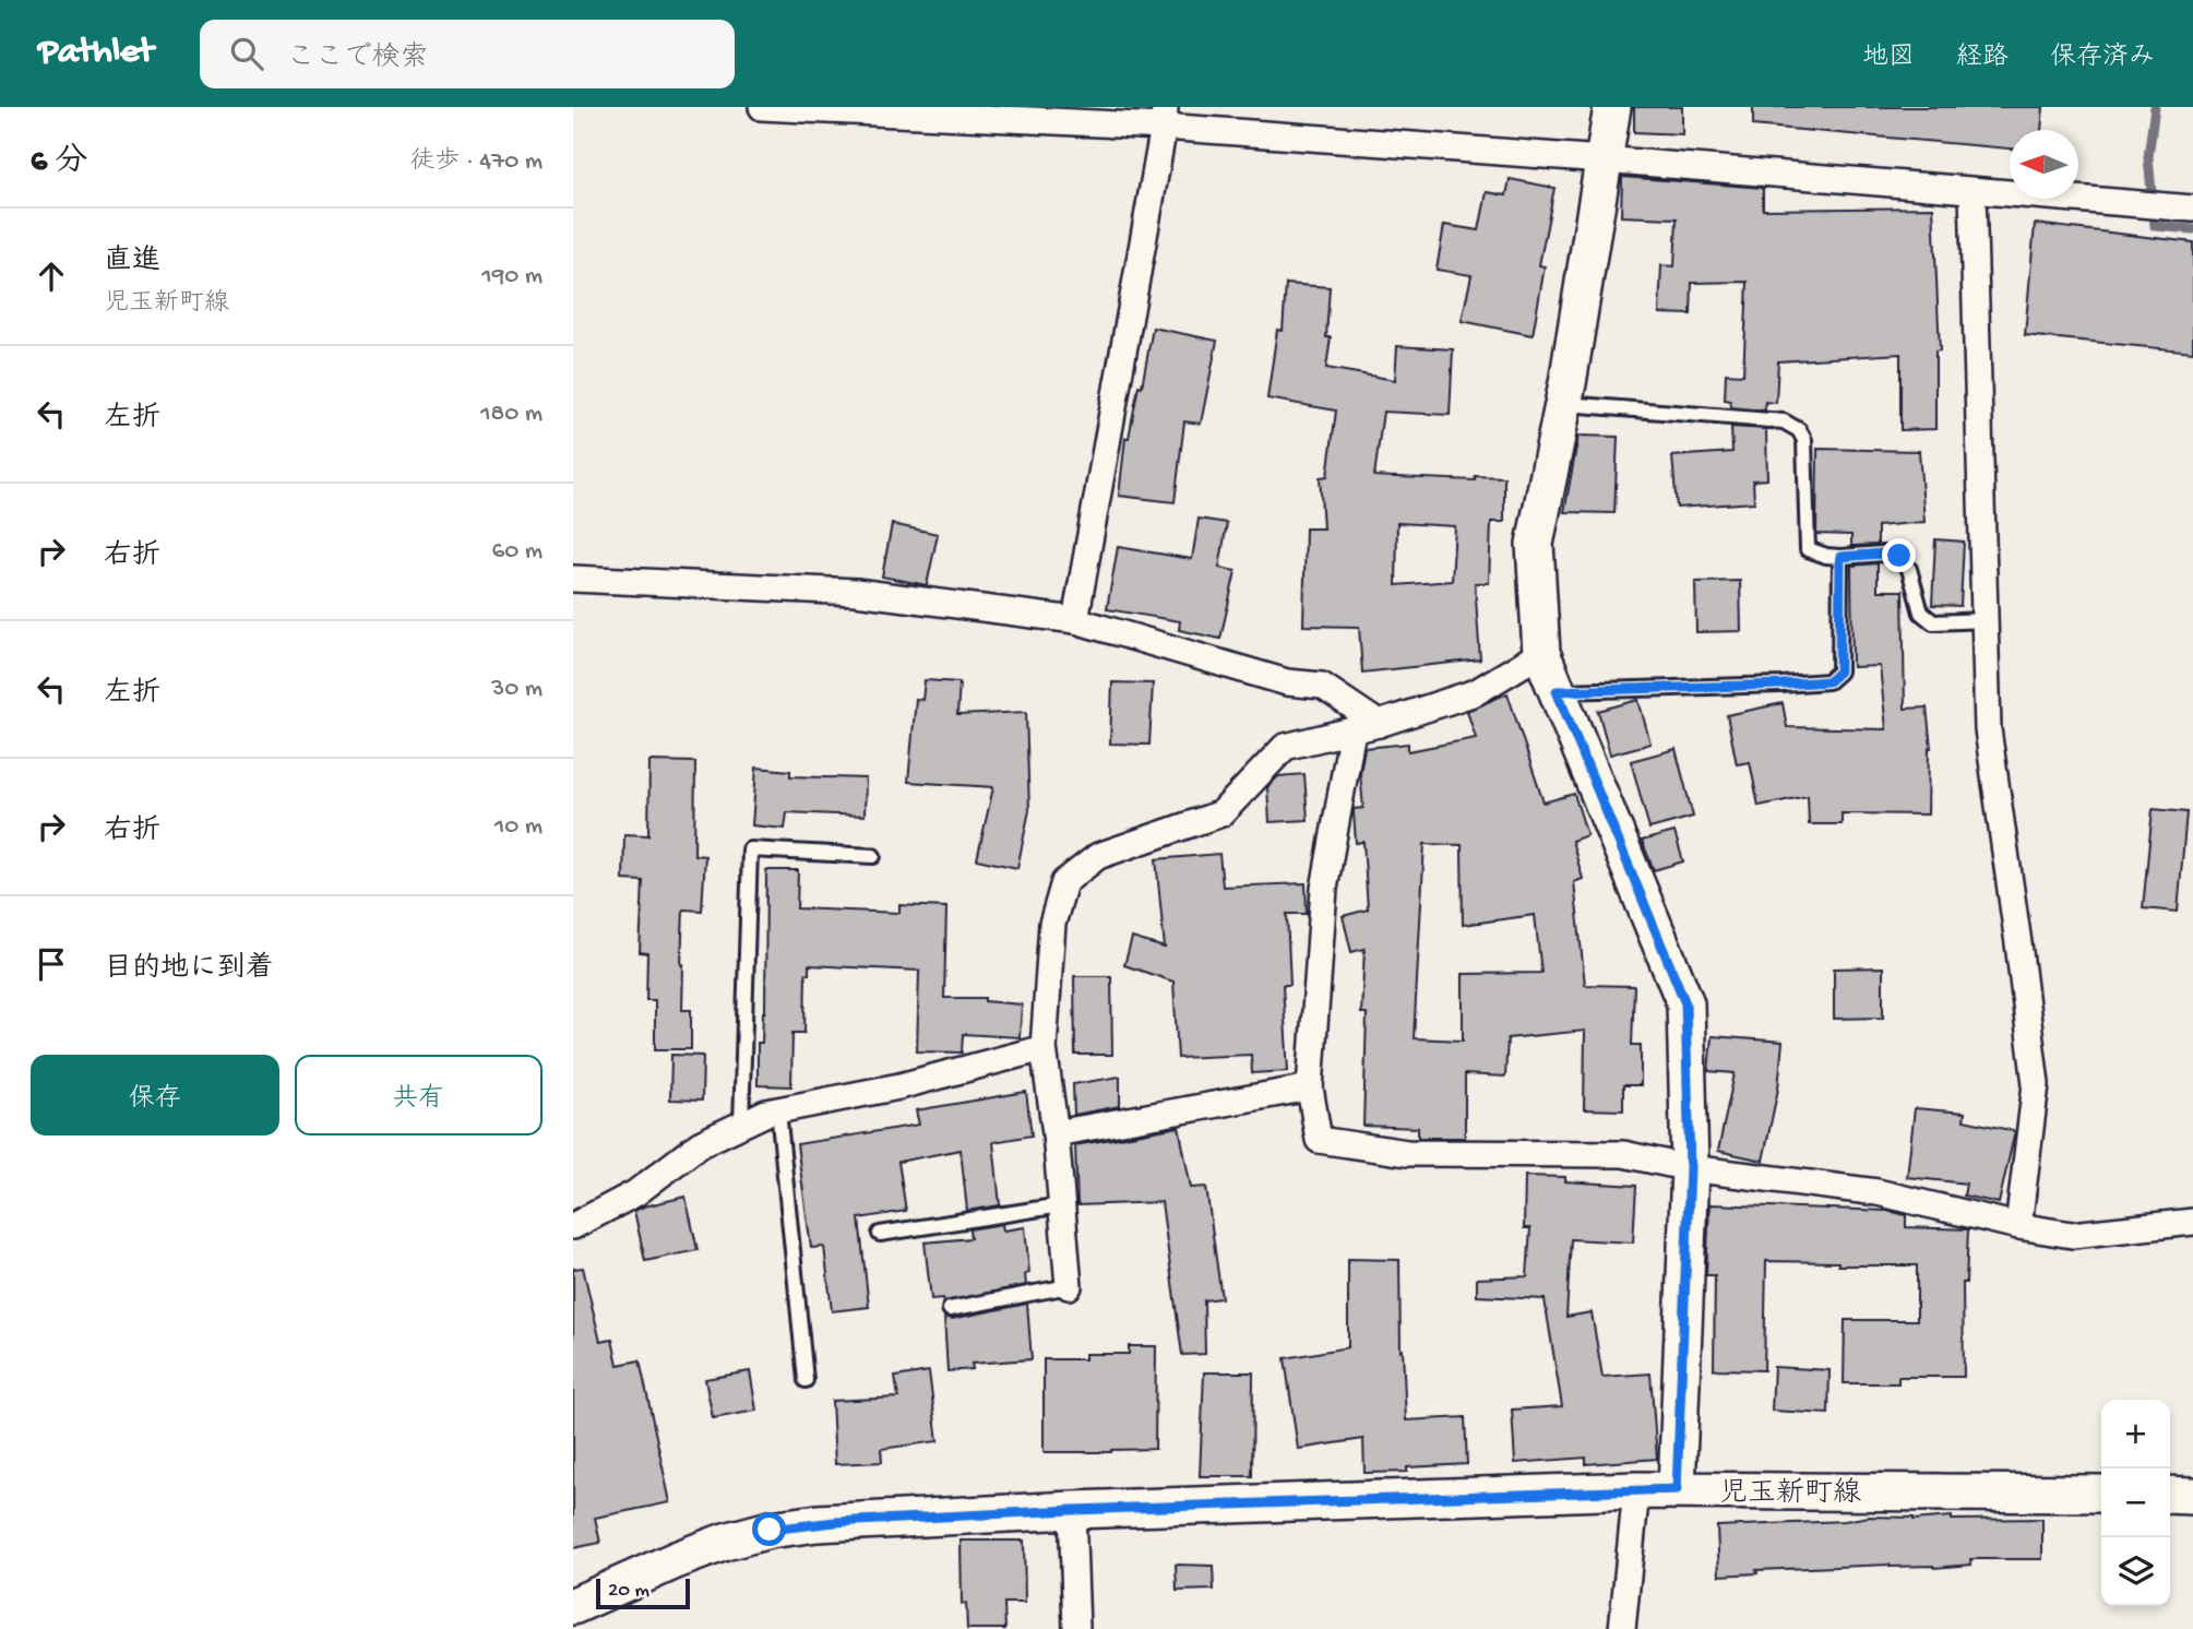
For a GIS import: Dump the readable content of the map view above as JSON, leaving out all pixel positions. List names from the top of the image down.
{
  "streets": {
    "main road": ["児玉新町線"]
  },
  "scale_bar": "20 m",
  "north": "left",
  "page": {
    "header": "Pathlet",
    "search": "ここで検索",
    "nav": ["地図", "経路", "保存済み"],
    "heading": ["6 分", "徒歩 · 470 m"],
    "list": [
      ["直進", "児玉新町線", "190 m"],
      ["左折", "180 m"],
      ["右折", "60 m"],
      ["左折", "30 m"],
      ["右折", "10 m"],
      "目的地に到着"
    ],
    "buttons": ["保存", "共有"],
    "map_buttons": ["+", "−"],
    "scale": "20 m"
  }
}
